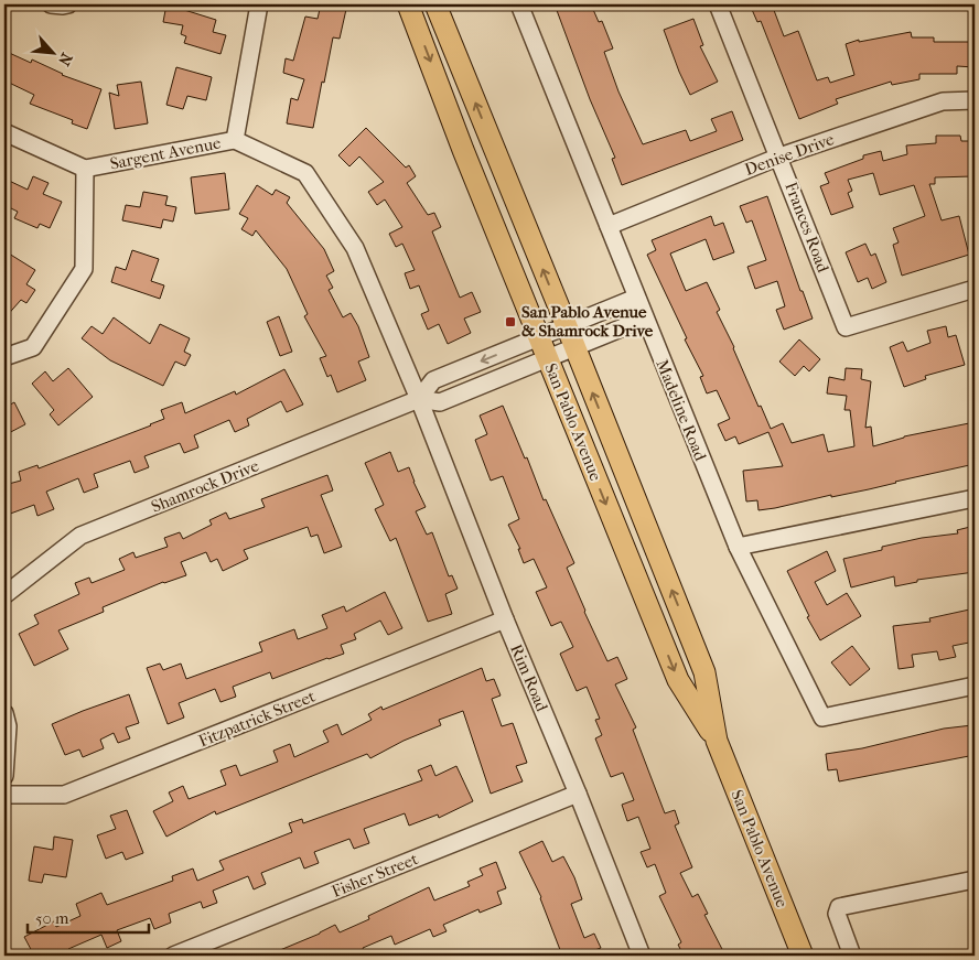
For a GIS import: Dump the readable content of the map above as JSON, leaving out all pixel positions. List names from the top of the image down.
{
  "streets": {
    "main road": ["San Pablo Avenue"],
    "street": [
      "Sargent Avenue",
      "Denise Drive",
      "Frances Road",
      "Madeline Road",
      "Shamrock Drive",
      "Rim Road",
      "Fitzpatrick Street",
      "Fisher Street"
    ]
  },
  "crossings": [
    ["Sargent Avenue", "Shamrock Drive"],
    ["Sargent Avenue", "Rim Road"],
    ["Denise Drive", "Frances Road"],
    ["Denise Drive", "Madeline Road"],
    ["Madeline Road", "Shamrock Drive"],
    ["San Pablo Avenue", "Shamrock Drive"],
    ["Shamrock Drive", "Rim Road"],
    ["Rim Road", "Fitzpatrick Street"],
    ["Rim Road", "Fisher Street"]
  ],
  "places": {
    "transit": ["San Pablo Avenue & Shamrock Drive"]
  },
  "scale_bar": "50 m",
  "north": "bottom right"
}
